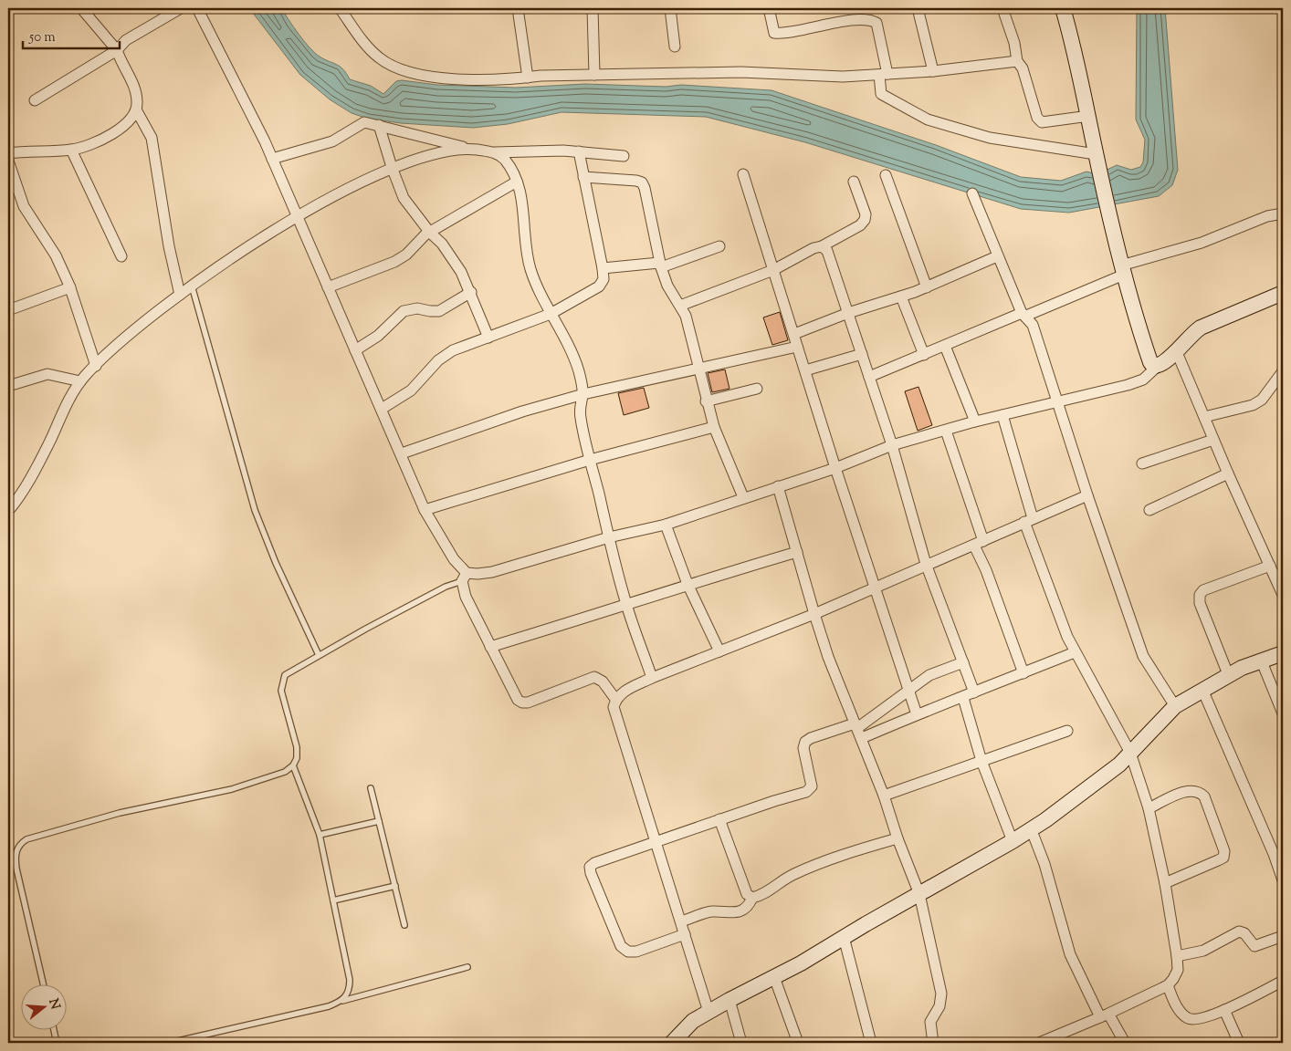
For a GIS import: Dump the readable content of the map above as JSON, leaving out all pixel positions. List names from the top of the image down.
{
  "scale_bar": "50 m",
  "north": "right"
}
